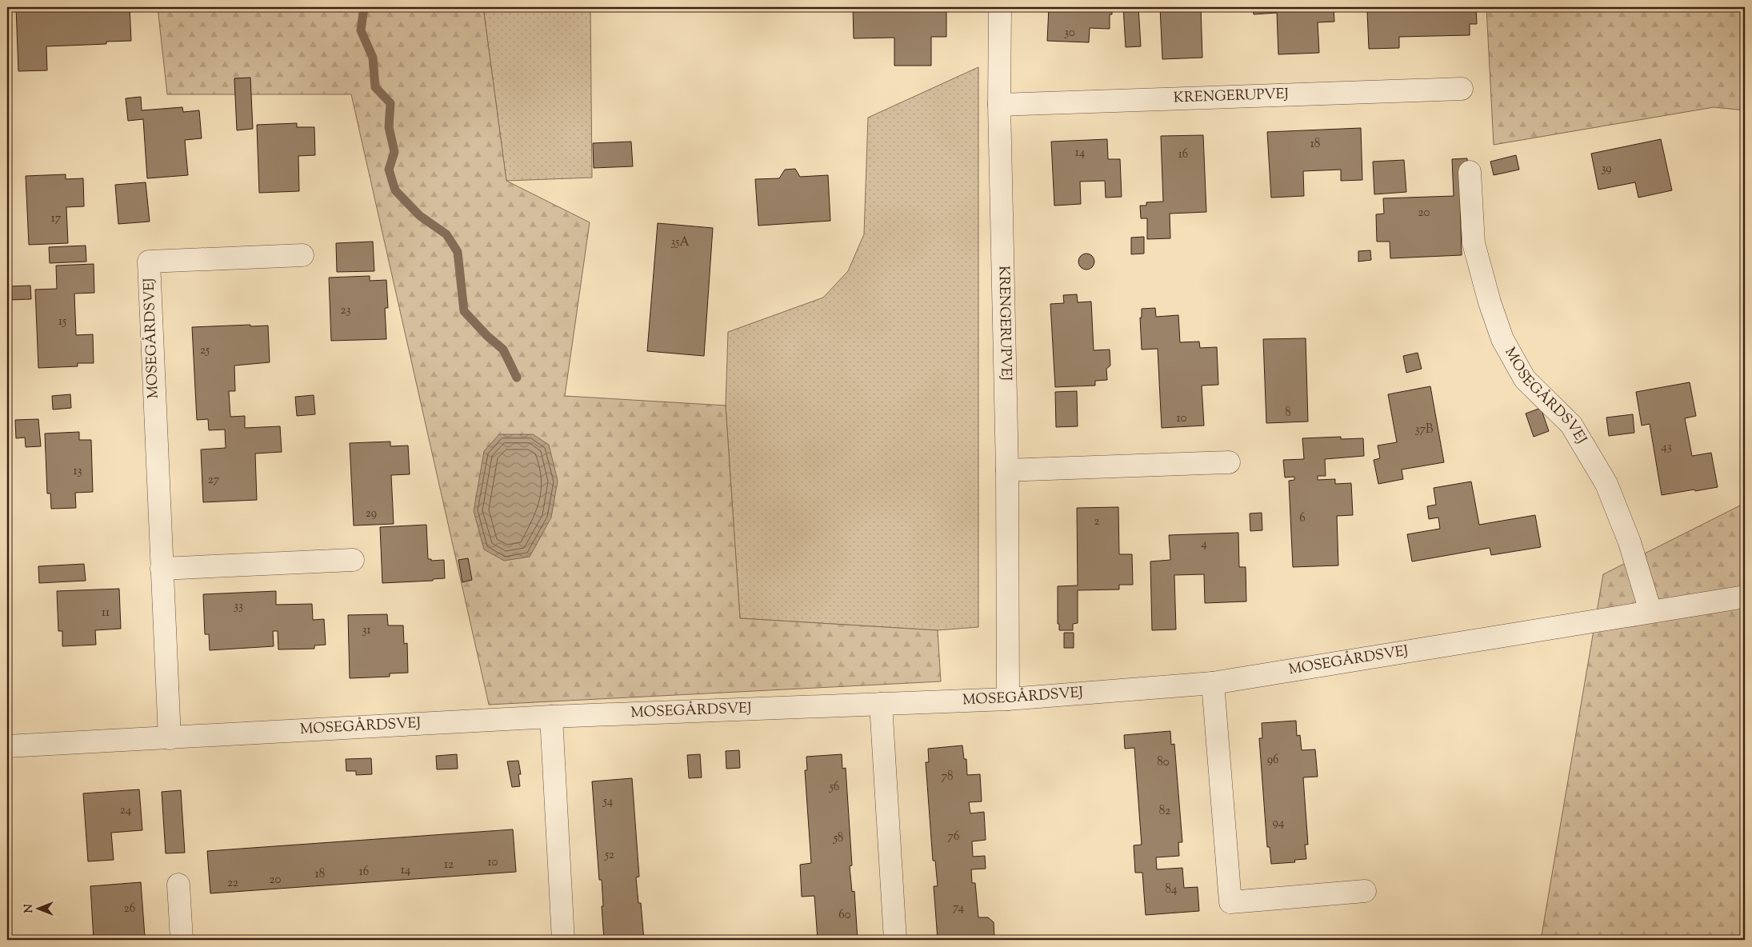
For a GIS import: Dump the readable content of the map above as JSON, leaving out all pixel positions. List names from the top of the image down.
{
  "streets": {
    "street": ["KRENGERUPVEJ", "MOSEGÅRDSVEJ"]
  },
  "crossings": [
    ["KRENGERUPVEJ", "MOSEGÅRDSVEJ"]
  ],
  "house_numbers": [
    "30",
    "18",
    "14",
    "16",
    "39",
    "20",
    "17",
    "35A",
    "23",
    "15",
    "25",
    "8",
    "10",
    "37B",
    "43",
    "13",
    "27",
    "29",
    "6",
    "2",
    "4",
    "33",
    "11",
    "31",
    "96",
    "80",
    "78",
    "56",
    "54",
    "24",
    "82",
    "94",
    "76",
    "58",
    "52",
    "10",
    "12",
    "14",
    "16",
    "18",
    "20",
    "22",
    "84",
    "74",
    "26",
    "60"
  ],
  "north": "left"
}
